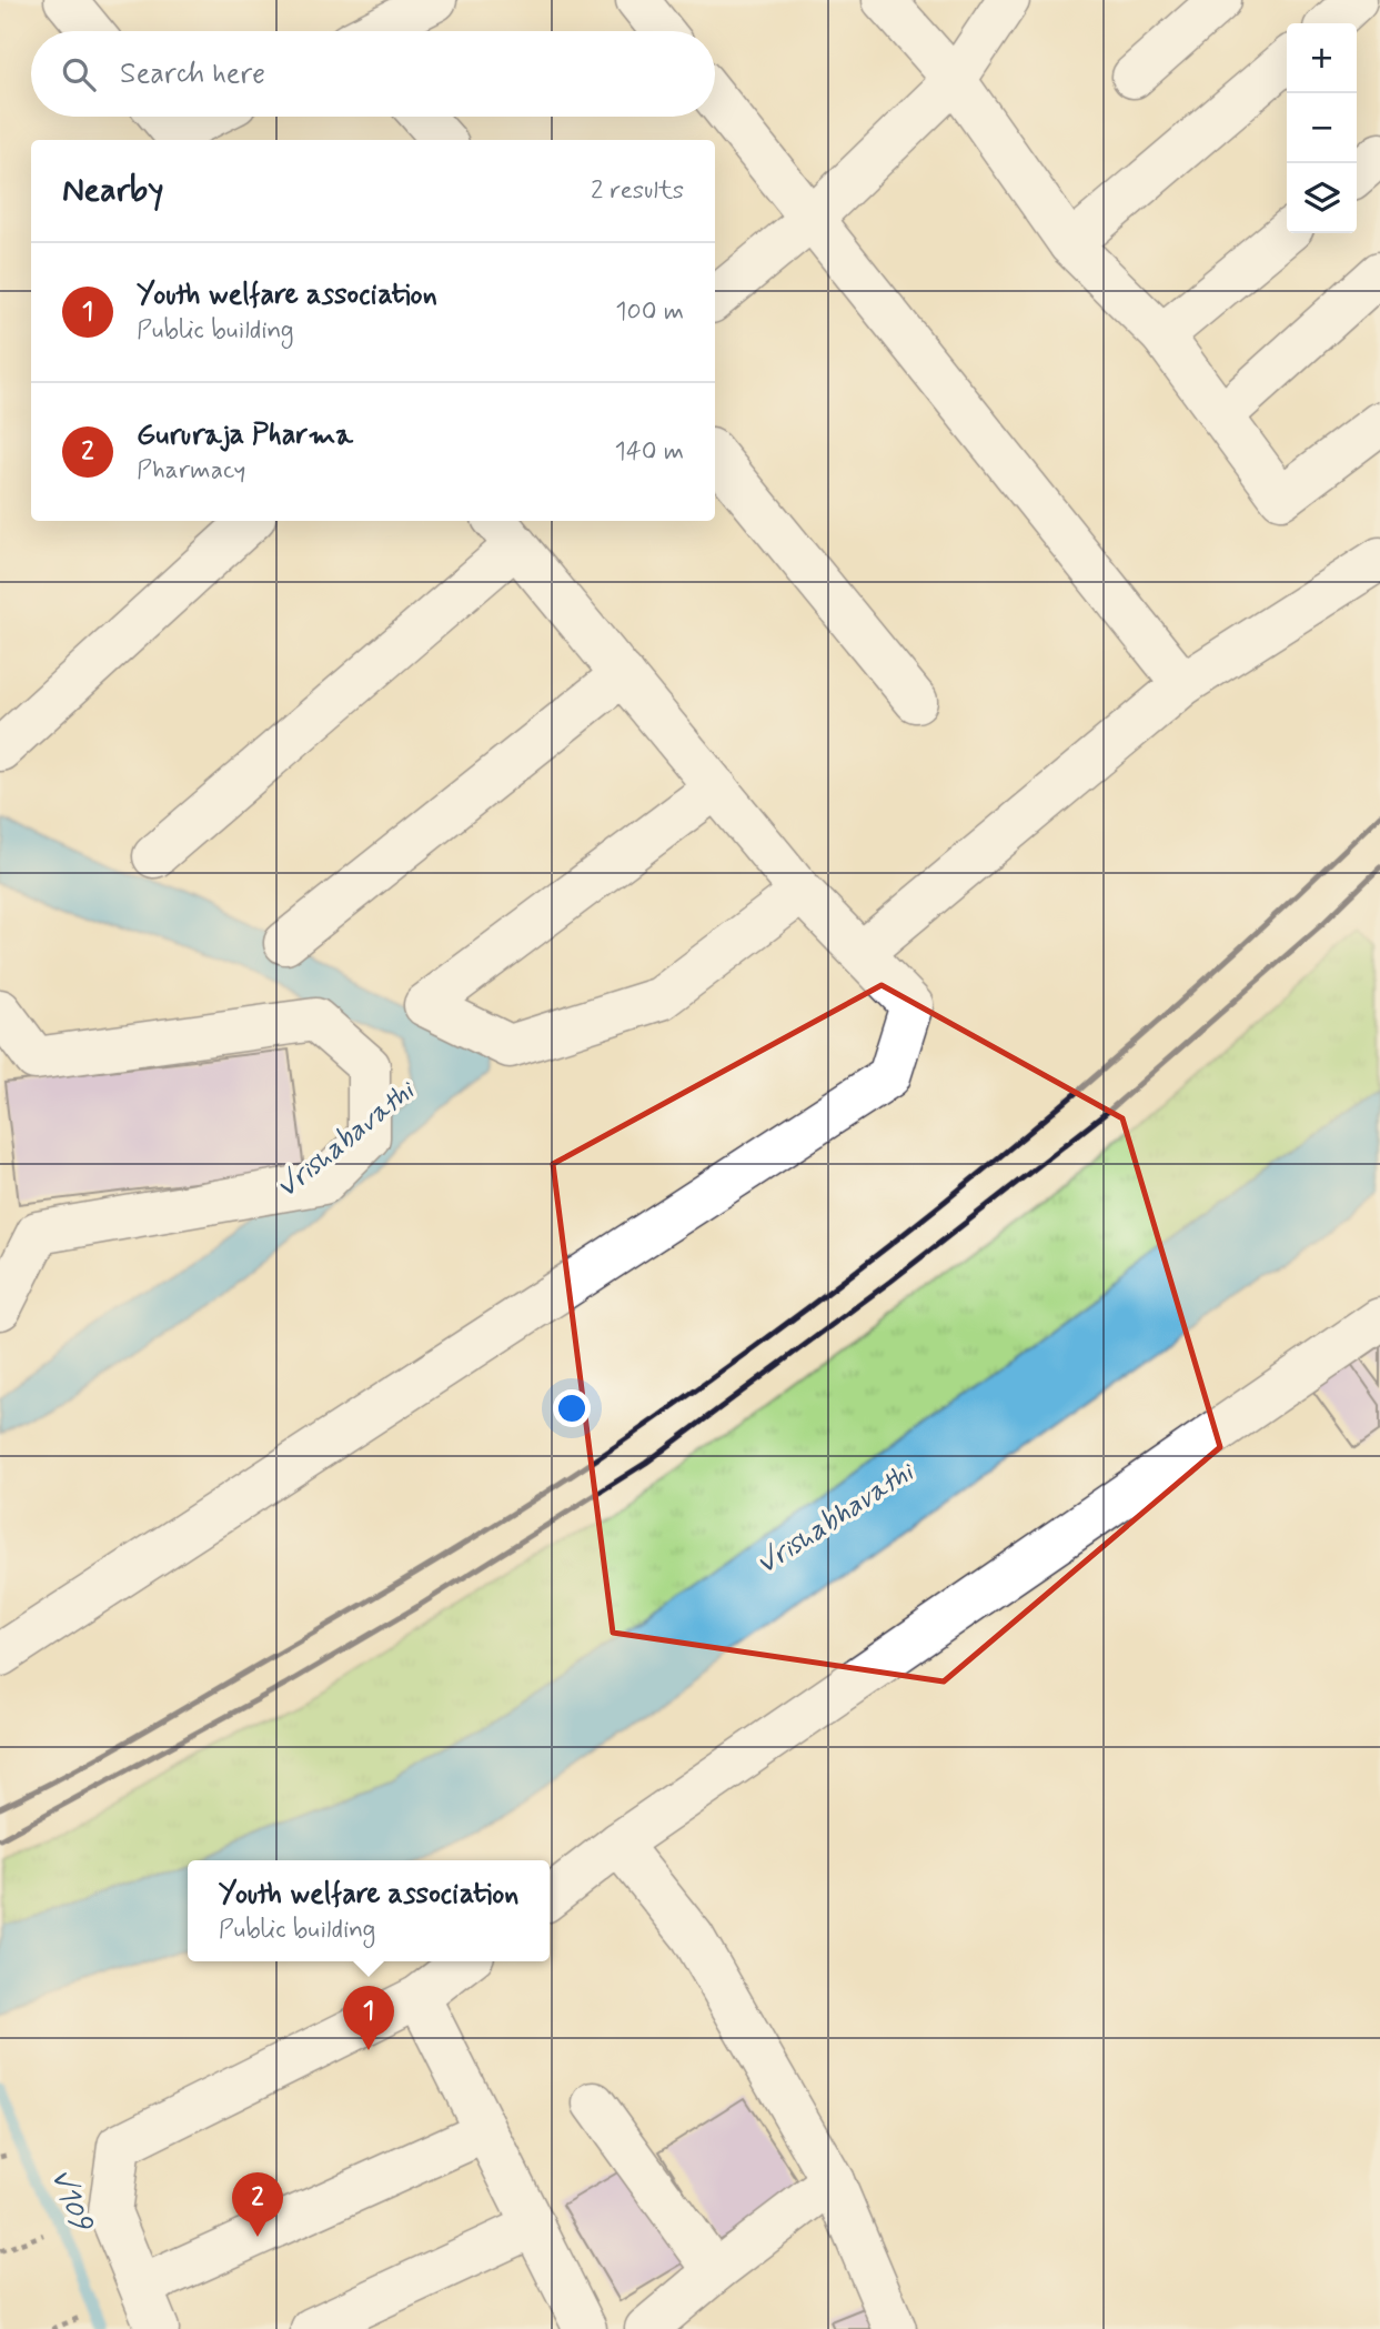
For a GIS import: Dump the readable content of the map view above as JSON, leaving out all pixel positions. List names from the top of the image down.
{
  "water": ["Vrishabavathi", "Vrishabhavathi", "V109"],
  "page": {
    "map_buttons": ["+", "−"],
    "search": "Search here",
    "heading": ["Nearby", "2 results"],
    "list": [
      {
        "mark": "1",
        "name": "Youth welfare association",
        "note": "Public building",
        "value": "100 m"
      },
      {
        "mark": "2",
        "name": "Gururaja Pharma",
        "note": "Pharmacy",
        "value": "140 m"
      }
    ],
    "popup": ["Youth welfare association", "Public building"],
    "pins": ["1", "2"]
  }
}
